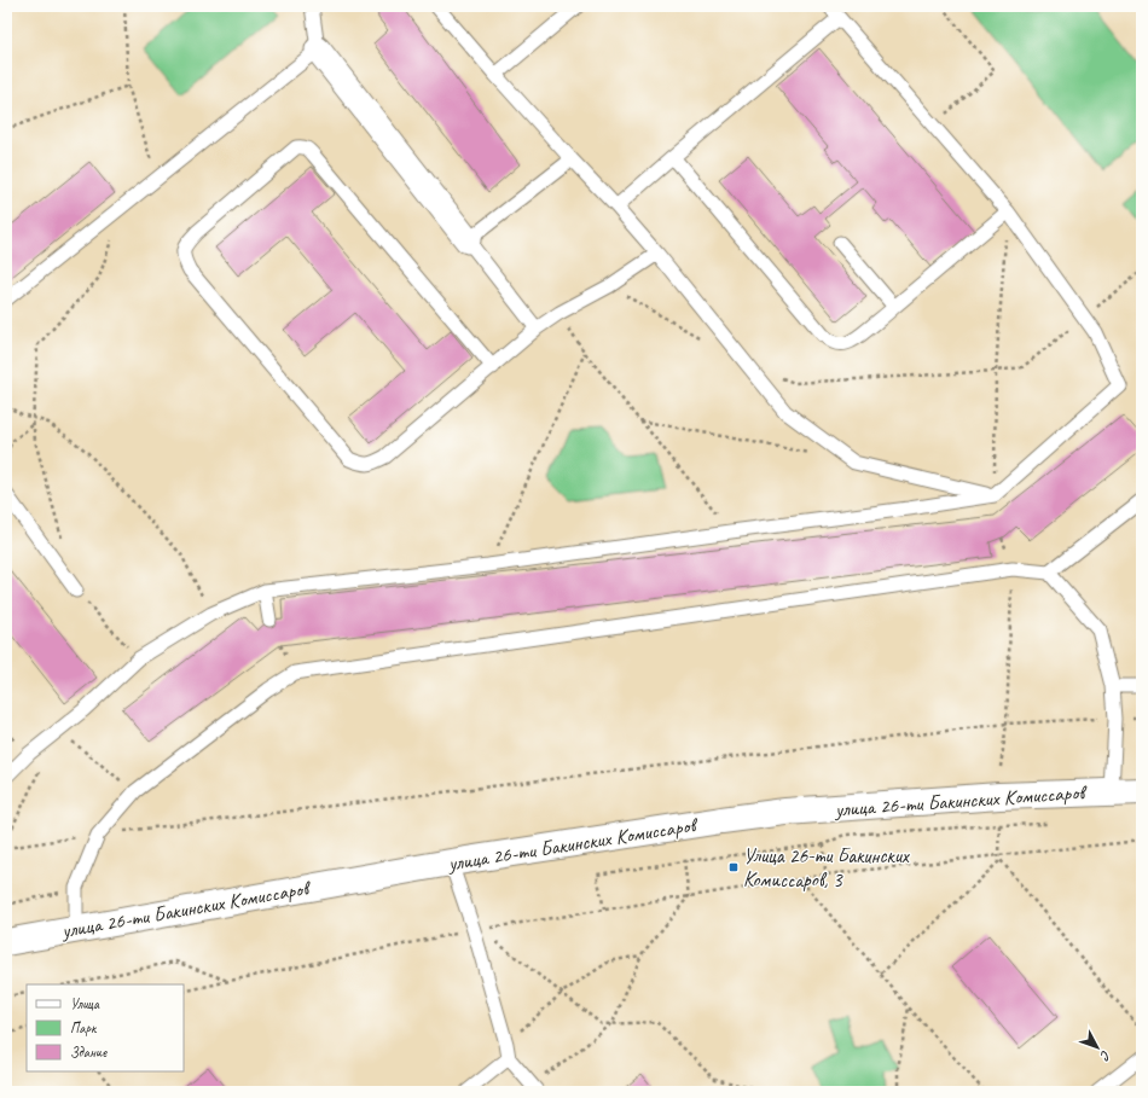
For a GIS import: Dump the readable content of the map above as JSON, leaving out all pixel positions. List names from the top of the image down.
{
  "streets": {
    "main road": ["улица 26-ти Бакинских Комиссаров"]
  },
  "places": {
    "transit": ["Улица 26-ти Бакинских Комиссаров, 3"]
  },
  "legend": ["Улица", "Парк", "Здание"],
  "north": "bottom right"
}
